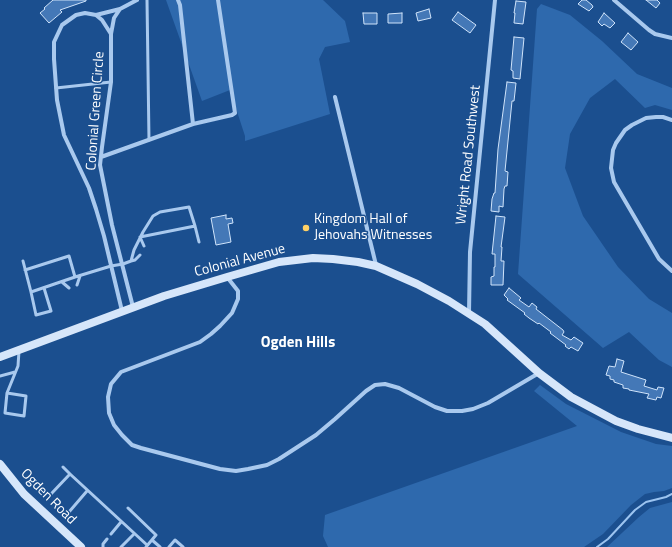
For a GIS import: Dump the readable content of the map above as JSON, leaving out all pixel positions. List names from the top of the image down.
{
  "streets": {
    "main road": ["Colonial Avenue", "Ogden Road"],
    "street": ["Colonial Green Circle", "Wright Road Southwest"]
  },
  "crossings": [
    ["Colonial Green Circle", "Colonial Avenue"],
    ["Wright Road Southwest", "Colonial Avenue"]
  ],
  "districts": ["Ogden Hills"],
  "places": ["Kingdom Hall of Jehovahs Witnesses"]
}
